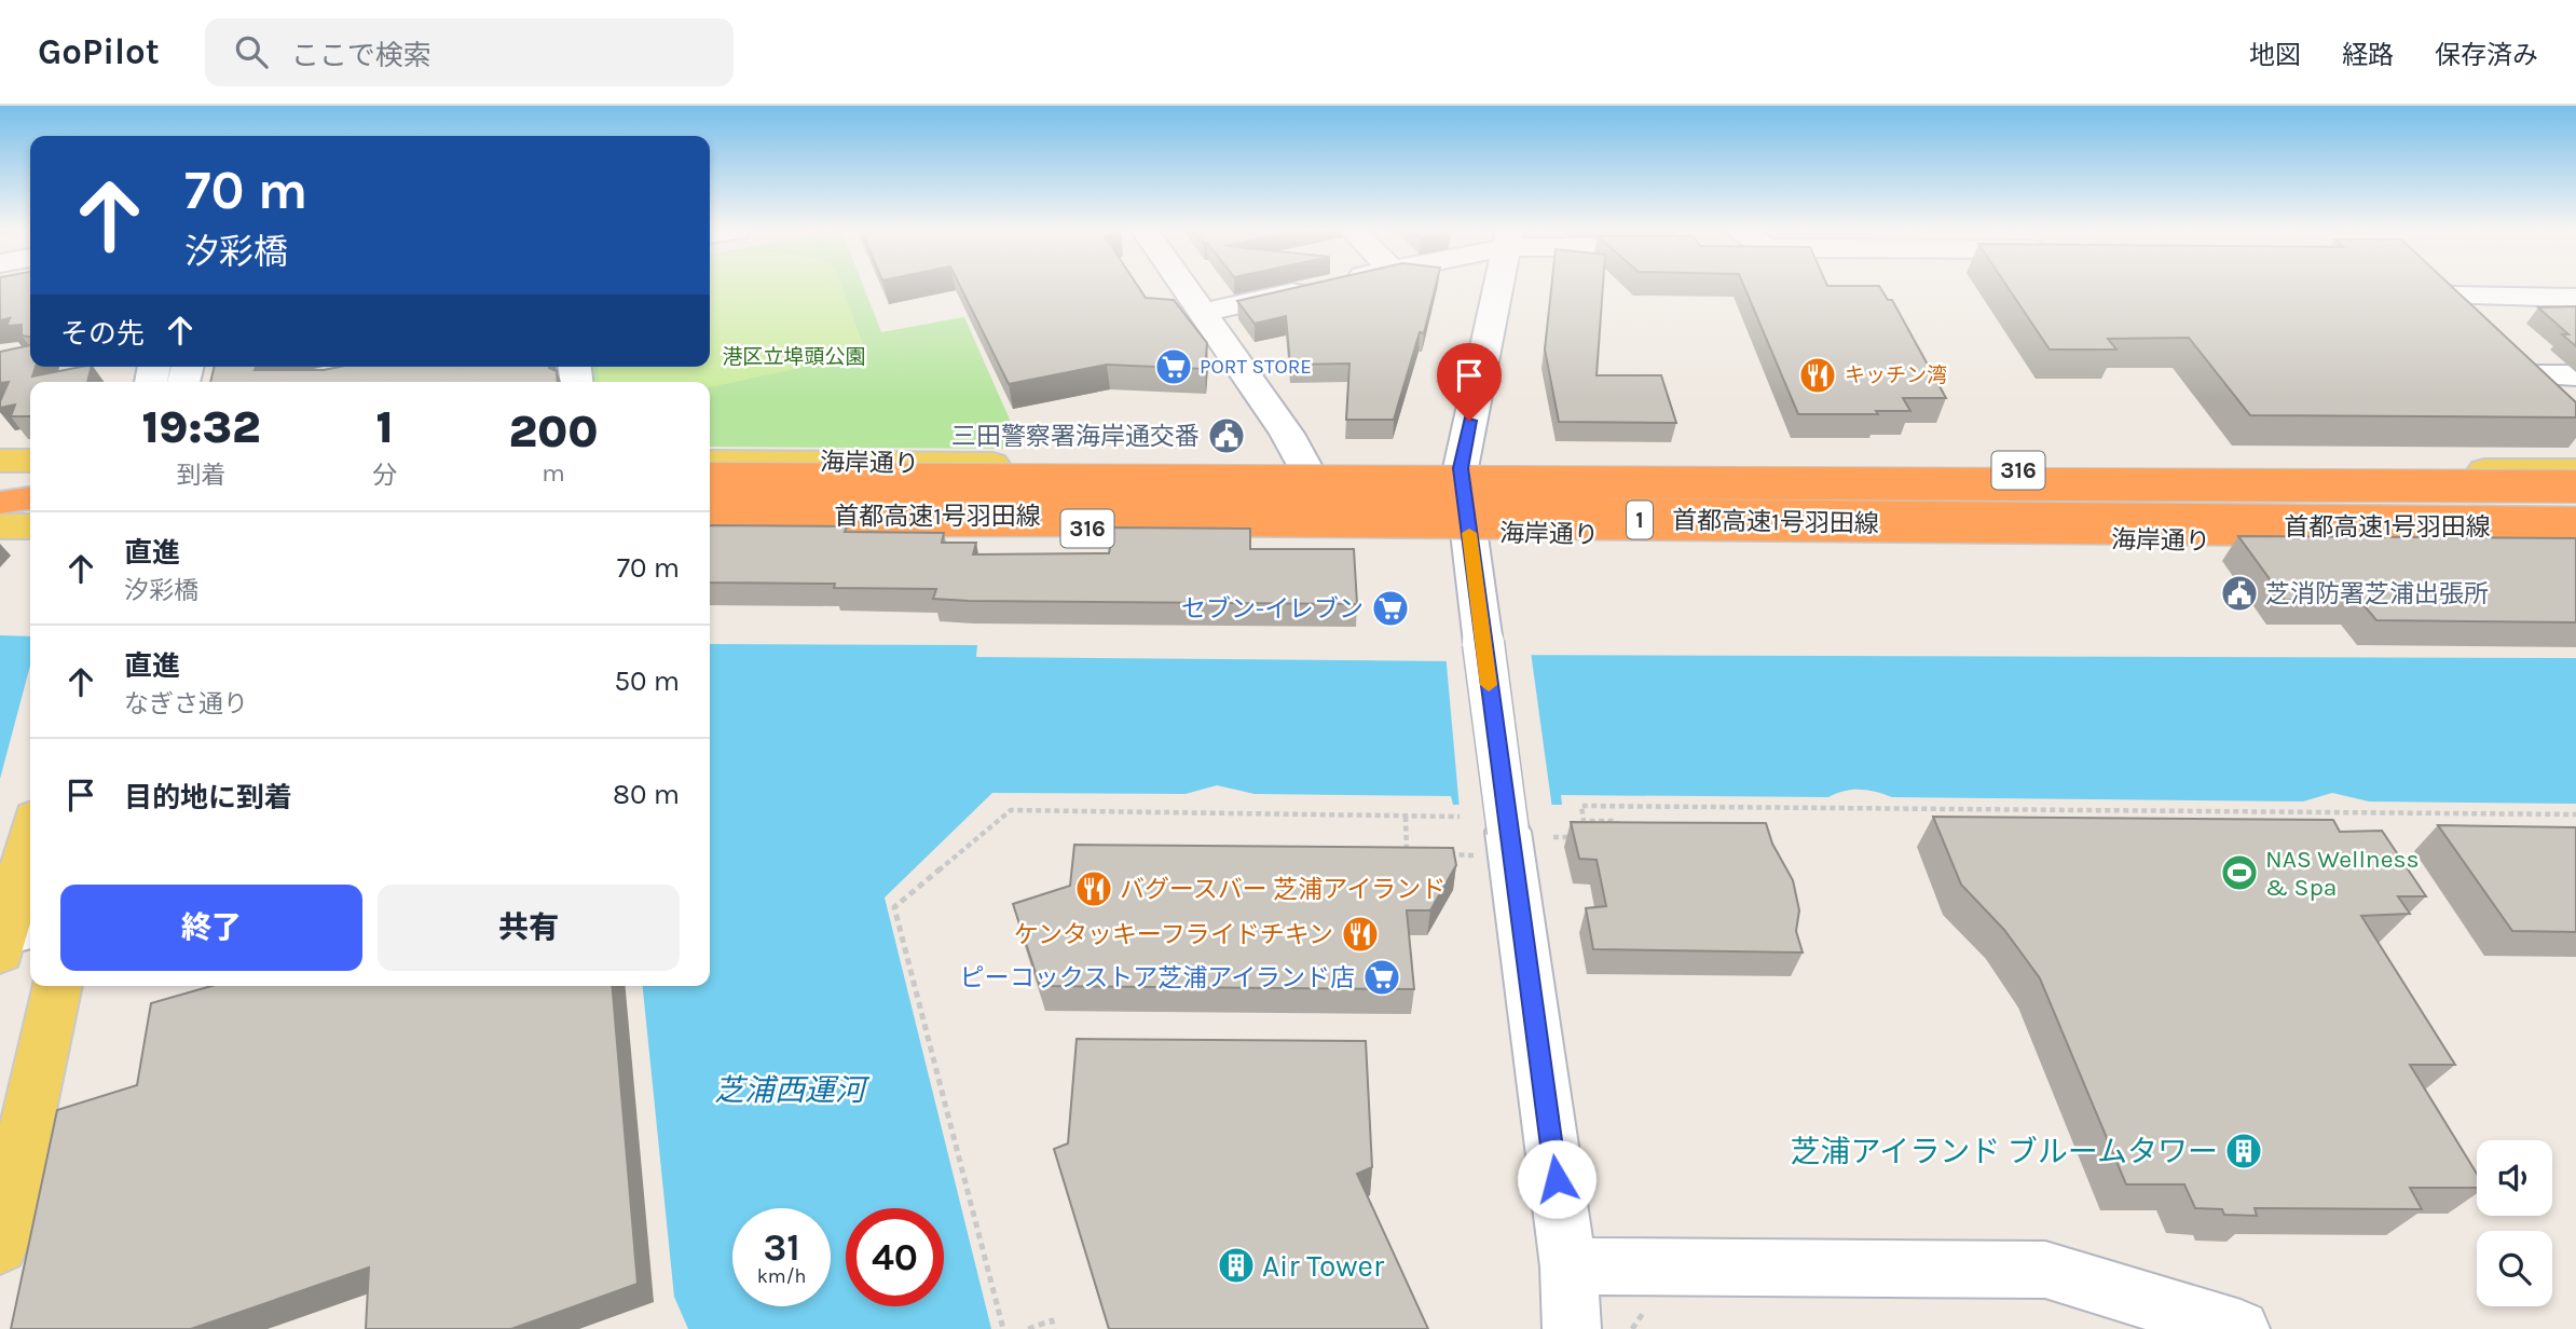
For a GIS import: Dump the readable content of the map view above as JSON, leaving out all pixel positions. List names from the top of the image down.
{
  "streets": {
    "highway": ["首都高速1号羽田線", "1"],
    "main road": ["海岸通り", "316"]
  },
  "water": ["芝浦西運河"],
  "parks": ["港区立埠頭公園"],
  "places": {
    "supermarket": ["PORT STORE", "セブン-イレブン", "ピーコックストア芝浦アイランド店"],
    "restaurant": ["キッチン湾", "バグースバー 芝浦アイランド", "ケンタッキーフライドチキン"],
    "public building": ["三田警察署海岸通交番", "芝消防署芝浦出張所"],
    "sports": ["NAS Wellness & Spa"],
    "building": ["芝浦アイランド ブルームタワー", "Air Tower"]
  },
  "page": {
    "header": "GoPilot",
    "search": "ここで検索",
    "nav": ["地図", "経路", "保存済み"],
    "turn": ["70 m", "汐彩橋"],
    "then": "その先",
    "eta": [
      "19:32",
      "到着",
      "1",
      "分",
      "200",
      "m"
    ],
    "list": [
      {
        "name": "直進",
        "note": "汐彩橋",
        "value": "70 m"
      },
      {
        "name": "直進",
        "note": "なぎさ通り",
        "value": "50 m"
      },
      {
        "name": "目的地に到着",
        "value": "80 m"
      }
    ],
    "buttons": ["終了", "共有"],
    "speed": "31 km/h",
    "limit": "40"
  }
}
